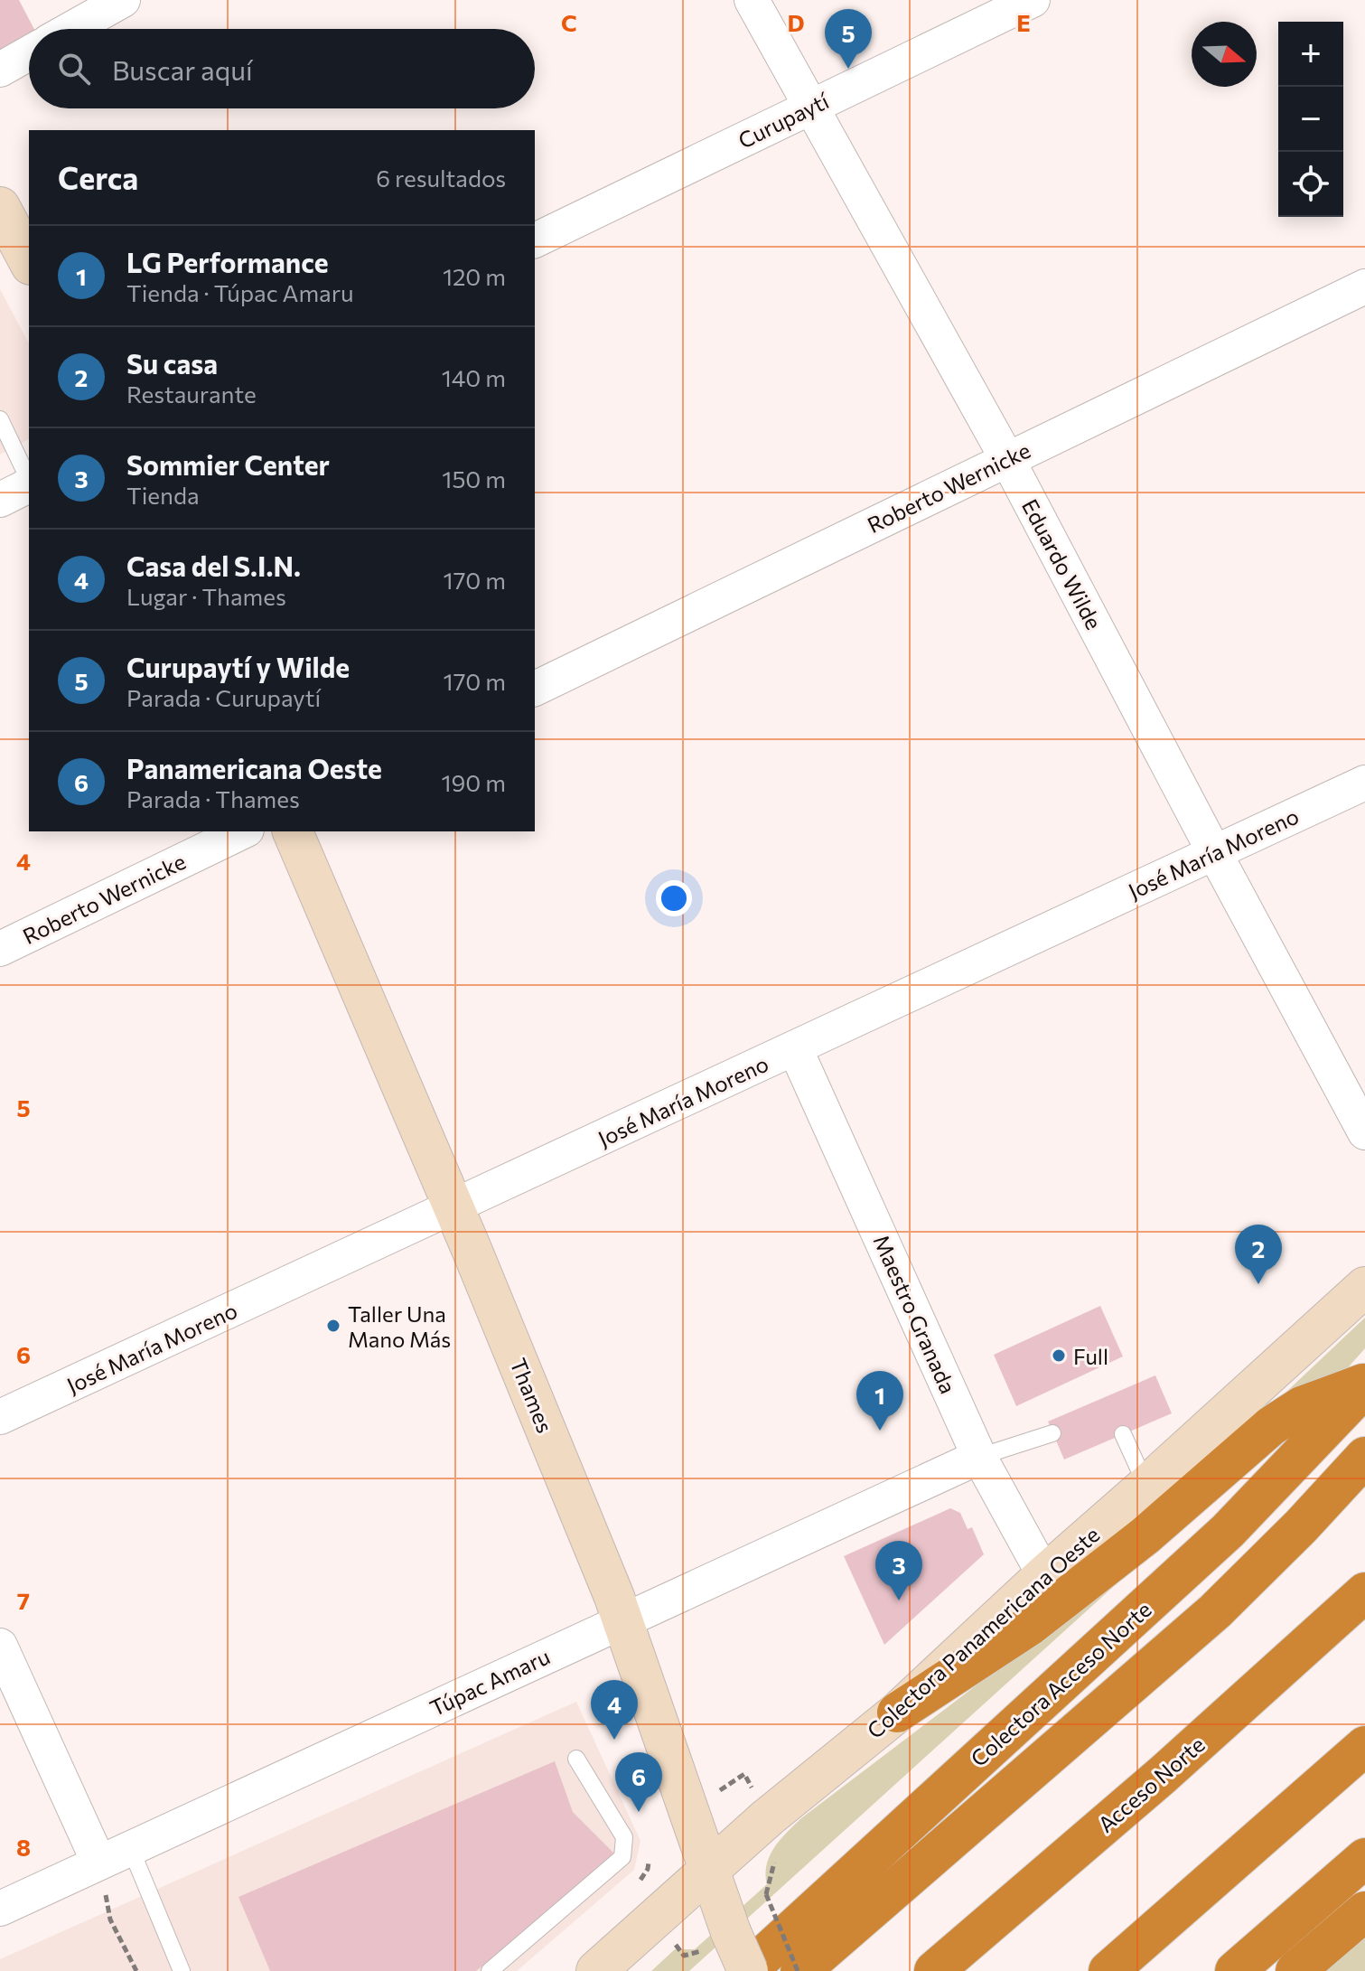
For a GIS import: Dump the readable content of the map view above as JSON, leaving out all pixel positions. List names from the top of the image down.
{
  "streets": {
    "highway": ["Colectora Acceso Norte", "Acceso Norte"],
    "street": [
      "Curupaytí",
      "Roberto Wernicke",
      "Eduardo Wilde",
      "José María Moreno",
      "Maestro Granada",
      "Thames",
      "Colectora Panamericana Oeste",
      "Túpac Amaru"
    ]
  },
  "crossings": [
    ["Curupaytí", "Eduardo Wilde"],
    ["Roberto Wernicke", "Eduardo Wilde"],
    ["Eduardo Wilde", "José María Moreno"],
    ["José María Moreno", "Maestro Granada"],
    ["José María Moreno", "Thames"],
    ["Maestro Granada", "Colectora Panamericana Oeste"],
    ["Maestro Granada", "Túpac Amaru"],
    ["Thames", "Colectora Panamericana Oeste"],
    ["Thames", "Túpac Amaru"],
    ["Thames", "Colectora Acceso Norte"]
  ],
  "places": ["Taller Una Mano Más", "Full"],
  "north": "right",
  "page": {
    "pins": [
      "5",
      "2",
      "1",
      "3",
      "4",
      "6"
    ],
    "map_buttons": ["+", "−"],
    "search": "Buscar aquí",
    "heading": ["Cerca", "6 resultados"],
    "list": [
      {
        "mark": "1",
        "name": "LG Performance",
        "note": "Tienda · Túpac Amaru",
        "value": "120 m"
      },
      {
        "mark": "2",
        "name": "Su casa",
        "note": "Restaurante",
        "value": "140 m"
      },
      {
        "mark": "3",
        "name": "Sommier Center",
        "note": "Tienda",
        "value": "150 m"
      },
      {
        "mark": "4",
        "name": "Casa del S.I.N.",
        "note": "Lugar · Thames",
        "value": "170 m"
      },
      {
        "mark": "5",
        "name": "Curupaytí y Wilde",
        "note": "Parada · Curupaytí",
        "value": "170 m"
      },
      {
        "mark": "6",
        "name": "Panamericana Oeste",
        "note": "Parada · Thames",
        "value": "190 m"
      }
    ]
  },
  "grid": {
    "columns": ["C", "D", "E"],
    "rows": [
      "4",
      "5",
      "6",
      "7",
      "8"
    ]
  }
}
